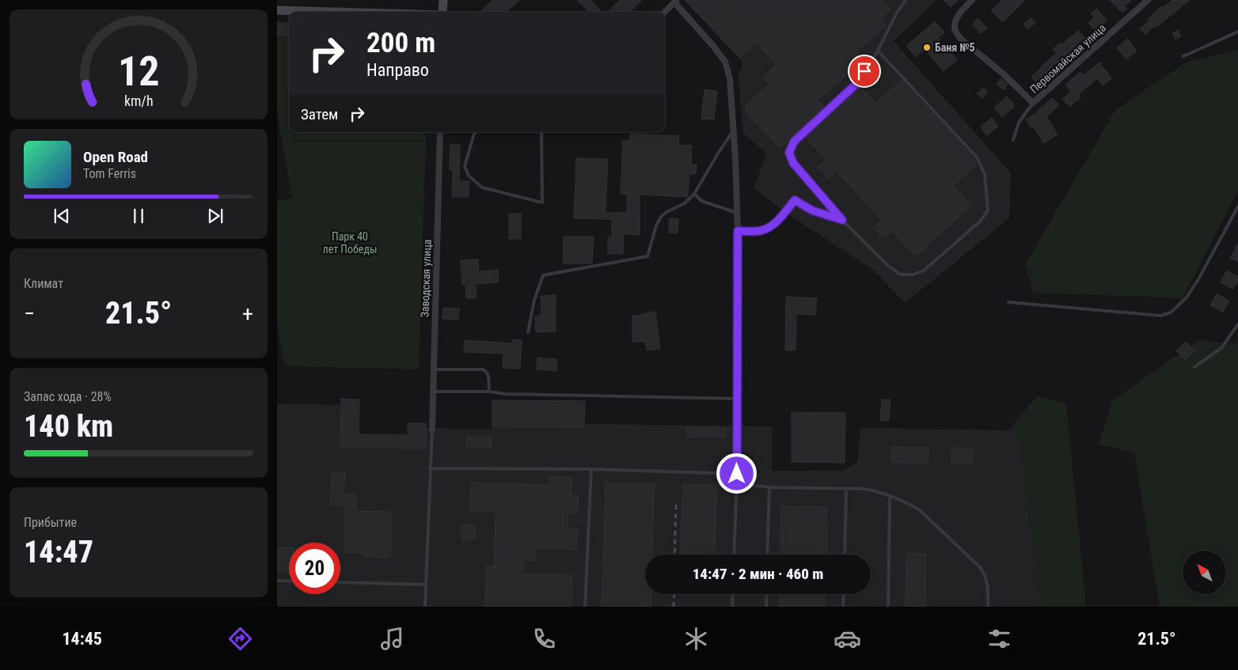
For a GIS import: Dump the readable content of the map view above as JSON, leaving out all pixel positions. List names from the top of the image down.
{
  "streets": {
    "street": ["Первомайская улица", "Заводская улица"]
  },
  "parks": ["Парк 40 лет Победы"],
  "places": ["Баня №5"],
  "north": "top left",
  "page": {
    "turn": ["200 m", "Направо"],
    "then": "Затем",
    "song": ["Open Road", "Tom Ferris"],
    "tile": [
      "Климат",
      ["Запас хода · 28%", "140 km"],
      ["Прибытие", "14:47"]
    ],
    "heat": ["−", "21.5°", "+"],
    "limit": "20",
    "trip": "14:47 · 2 мин · 460 m",
    "tabs": ["14:45", "21.5°"],
    "gauge": ["12", "km/h"]
  }
}
